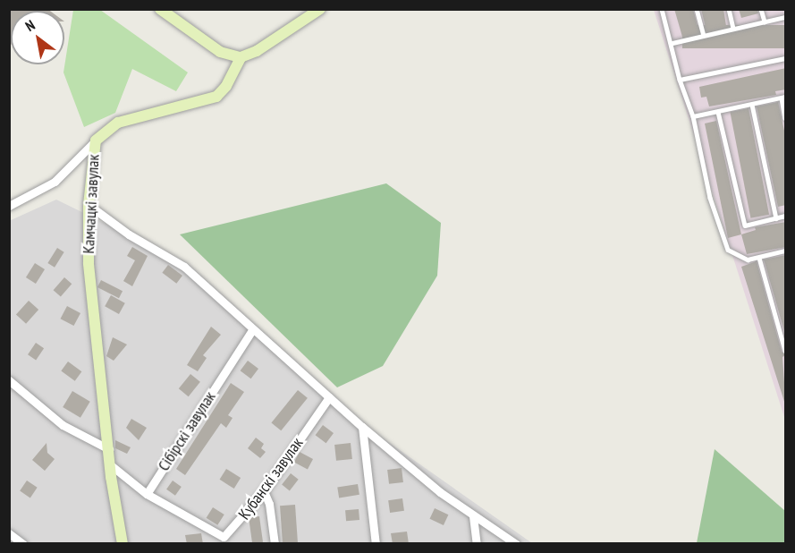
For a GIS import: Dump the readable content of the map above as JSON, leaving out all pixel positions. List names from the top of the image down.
{
  "streets": {
    "main road": ["Камчацкі завулак"],
    "street": ["Сібірскі завулак", "Кубанскі завулак"]
  },
  "crossings": [
    ["Сібірскі завулак", "Кубанскі завулак"]
  ],
  "north": "top left"
}
